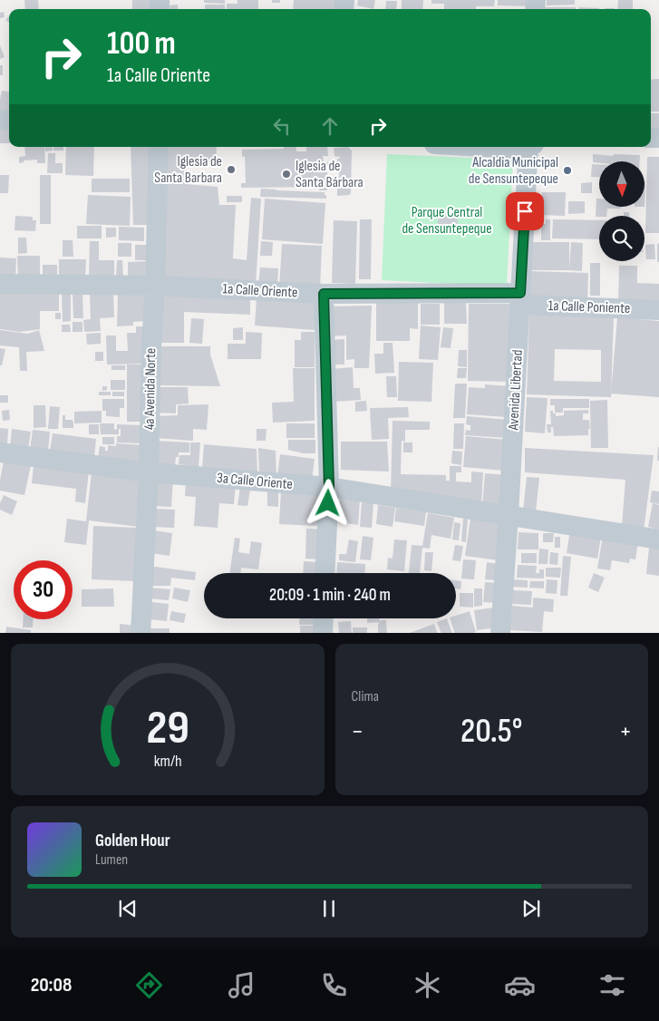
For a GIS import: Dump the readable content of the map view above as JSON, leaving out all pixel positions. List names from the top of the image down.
{
  "streets": {
    "street": [
      "1a Calle Oriente",
      "1a Calle Poniente",
      "4a Avenida Norte",
      "Avenida Libertad",
      "3a Calle Oriente"
    ]
  },
  "crossings": [
    ["1a Calle Oriente", "1a Calle Poniente"],
    ["1a Calle Oriente", "4a Avenida Norte"],
    ["1a Calle Oriente", "Avenida Libertad"],
    ["1a Calle Poniente", "Avenida Libertad"],
    ["4a Avenida Norte", "3a Calle Oriente"],
    ["Avenida Libertad", "3a Calle Oriente"]
  ],
  "parks": ["Parque Central de Sensuntepeque"],
  "places": ["Iglesia de Santa Barbara", "Alcaldia Municipal de Sensuntepeque", "Iglesia de Santa Bárbara"],
  "north": "bottom",
  "page": {
    "turn": ["100 m", "1a Calle Oriente"],
    "limit": "30",
    "trip": "20:09 · 1 min · 240 m",
    "tile": "Clima",
    "heat": ["−", "20.5°", "+"],
    "song": ["Golden Hour", "Lumen"],
    "tabs": "20:08",
    "gauge": ["29", "km/h"]
  }
}
